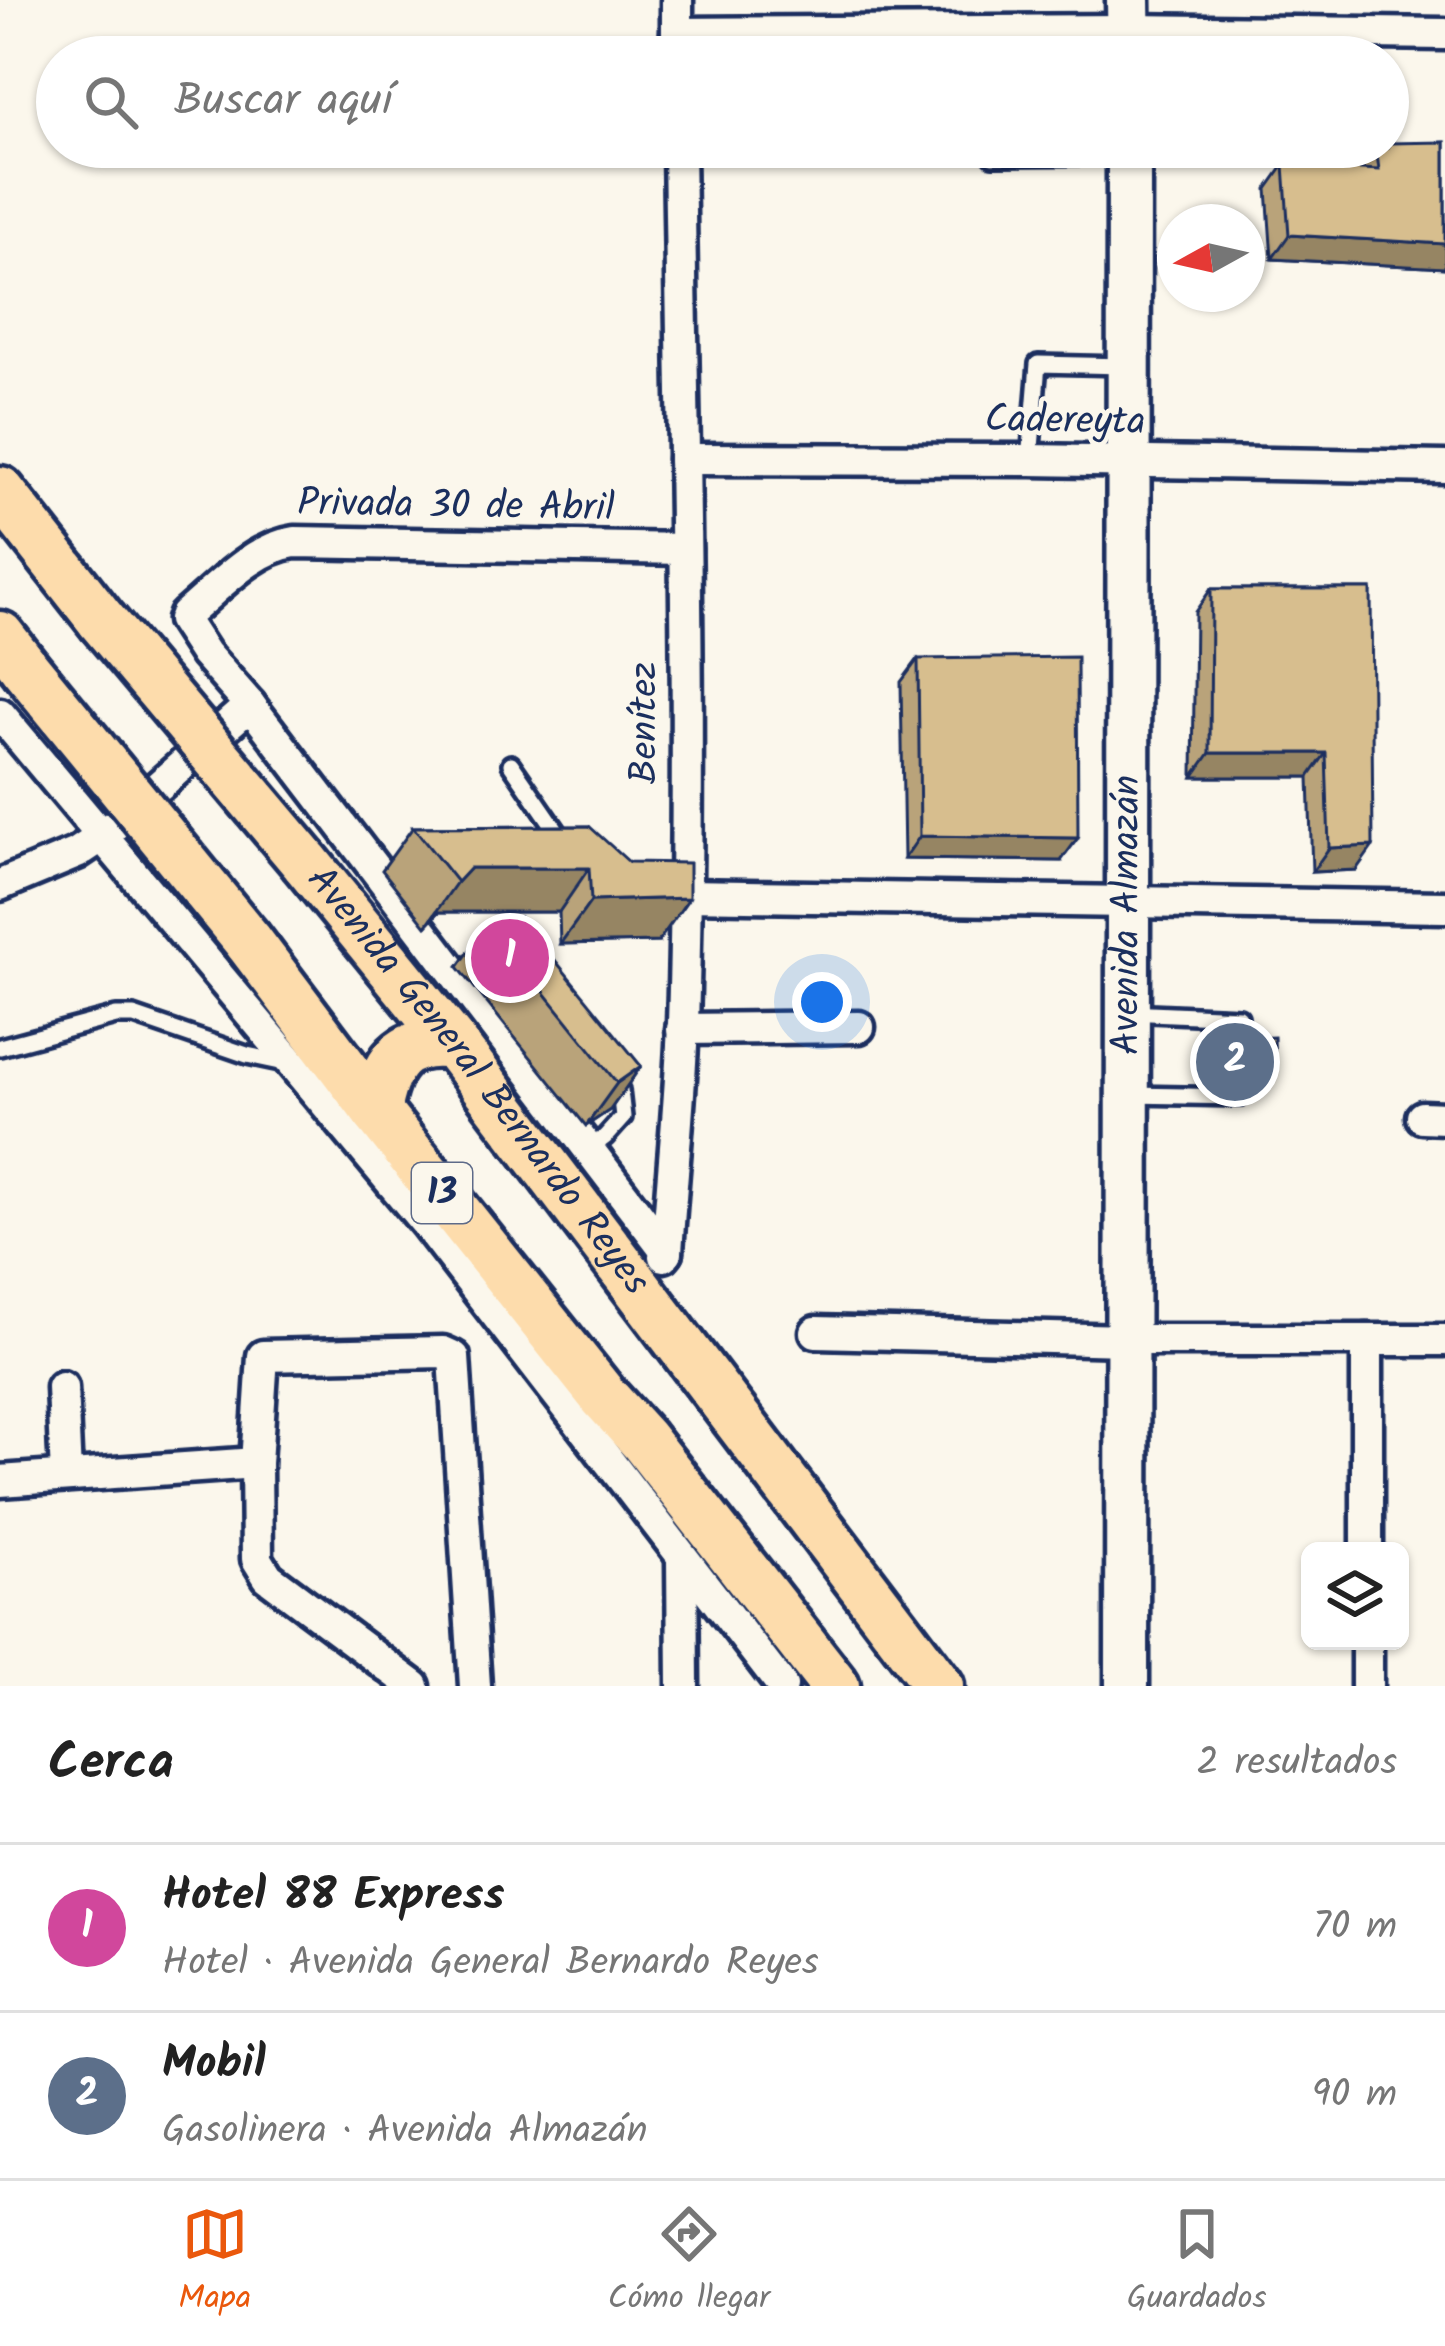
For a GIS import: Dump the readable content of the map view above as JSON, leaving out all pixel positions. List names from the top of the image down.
{
  "streets": {
    "main road": ["Avenida Almazán", "Avenida General Bernardo Reyes", "13"],
    "street": ["Cadereyta", "Privada 30 de Abril", "Benítez"]
  },
  "crossings": [
    ["Cadereyta", "Benítez"],
    ["Cadereyta", "Avenida Almazán"],
    ["Privada 30 de Abril", "Benítez"],
    ["Benítez", "Avenida General Bernardo Reyes"]
  ],
  "north": "left",
  "page": {
    "search": "Buscar aquí",
    "pins": ["1", "2"],
    "heading": ["Cerca", "2 resultados"],
    "list": [
      {
        "mark": "1",
        "name": "Hotel 88 Express",
        "note": "Hotel · Avenida General Bernardo Reyes",
        "value": "70 m"
      },
      {
        "mark": "2",
        "name": "Mobil",
        "note": "Gasolinera · Avenida Almazán",
        "value": "90 m"
      }
    ],
    "nav": ["Mapa", "Cómo llegar", "Guardados"]
  }
}
